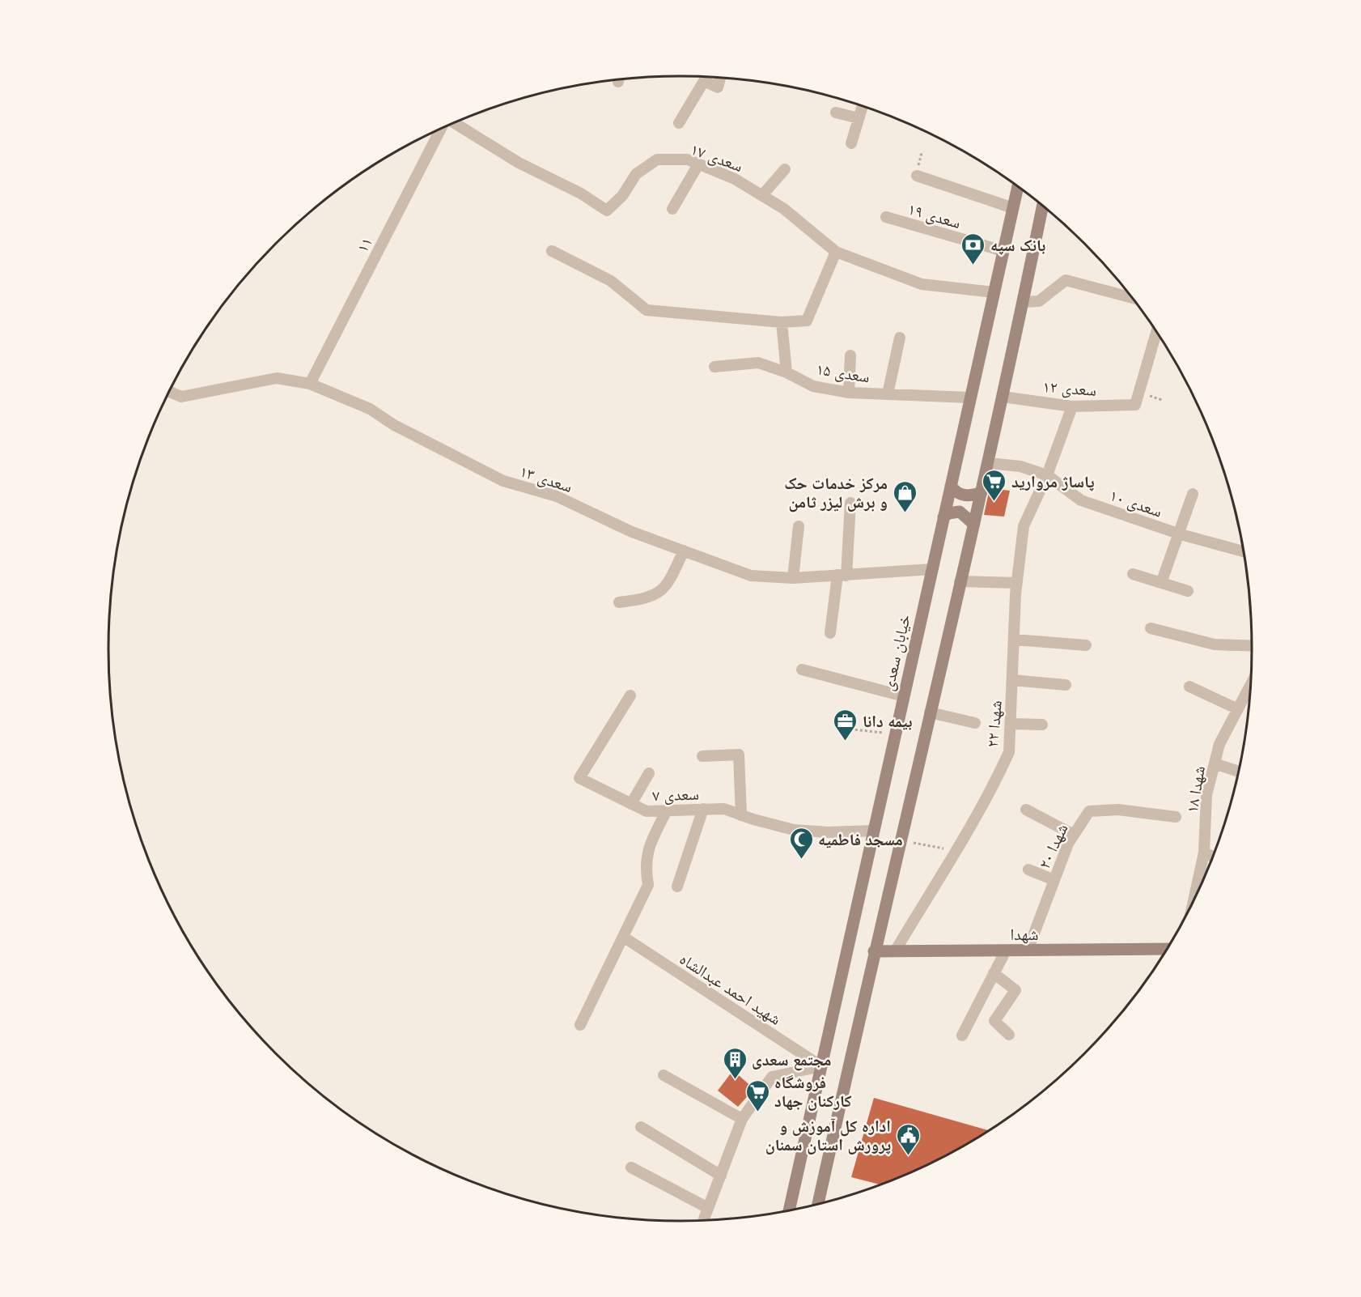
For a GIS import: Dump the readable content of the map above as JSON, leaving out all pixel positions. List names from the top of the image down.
{
  "streets": {
    "main road": ["خیابان سعدی", "شهدا"],
    "street": [
      "سعدی ۱۷",
      "سعدی ۱۹",
      "۱۱",
      "سعدی ۱۵",
      "سعدی ۱۲",
      "سعدی ۱۳",
      "سعدی ۱۰",
      "شهدا ۲۲",
      "شهدا ۱۸",
      "سعدی ۷",
      "شهدا ۲۰",
      "شهید احمد عبدالشاه"
    ]
  },
  "crossings": [
    ["سعدی ۱۷", "خیابان سعدی"],
    ["سعدی ۱۹", "خیابان سعدی"],
    ["۱۱", "سعدی ۱۳"],
    ["سعدی ۱۵", "خیابان سعدی"],
    ["سعدی ۱۲", "شهدا ۲۲"],
    ["سعدی ۱۳", "خیابان سعدی"],
    ["سعدی ۱۰", "شهدا ۲۲"],
    ["خیابان سعدی", "سعدی ۷"],
    ["خیابان سعدی", "شهید احمد عبدالشاه"],
    ["شهدا ۲۲", "شهدا"],
    ["شهدا ۲۰", "شهدا"]
  ],
  "places": {
    "bank": ["بانک سپه"],
    "supermarket": ["پاساژ مروارید", "فروشگاه کارکنان جهاد"],
    "shop": ["مرکز خدمات حک و برش لیزر ثامن"],
    "office": ["بیمه دانا"],
    "mosque": ["مسجد فاطمیه"],
    "building": ["مجتمع سعدی"],
    "public building": ["اداره کل آموزش و پرورش استان سمنان"]
  }
}
